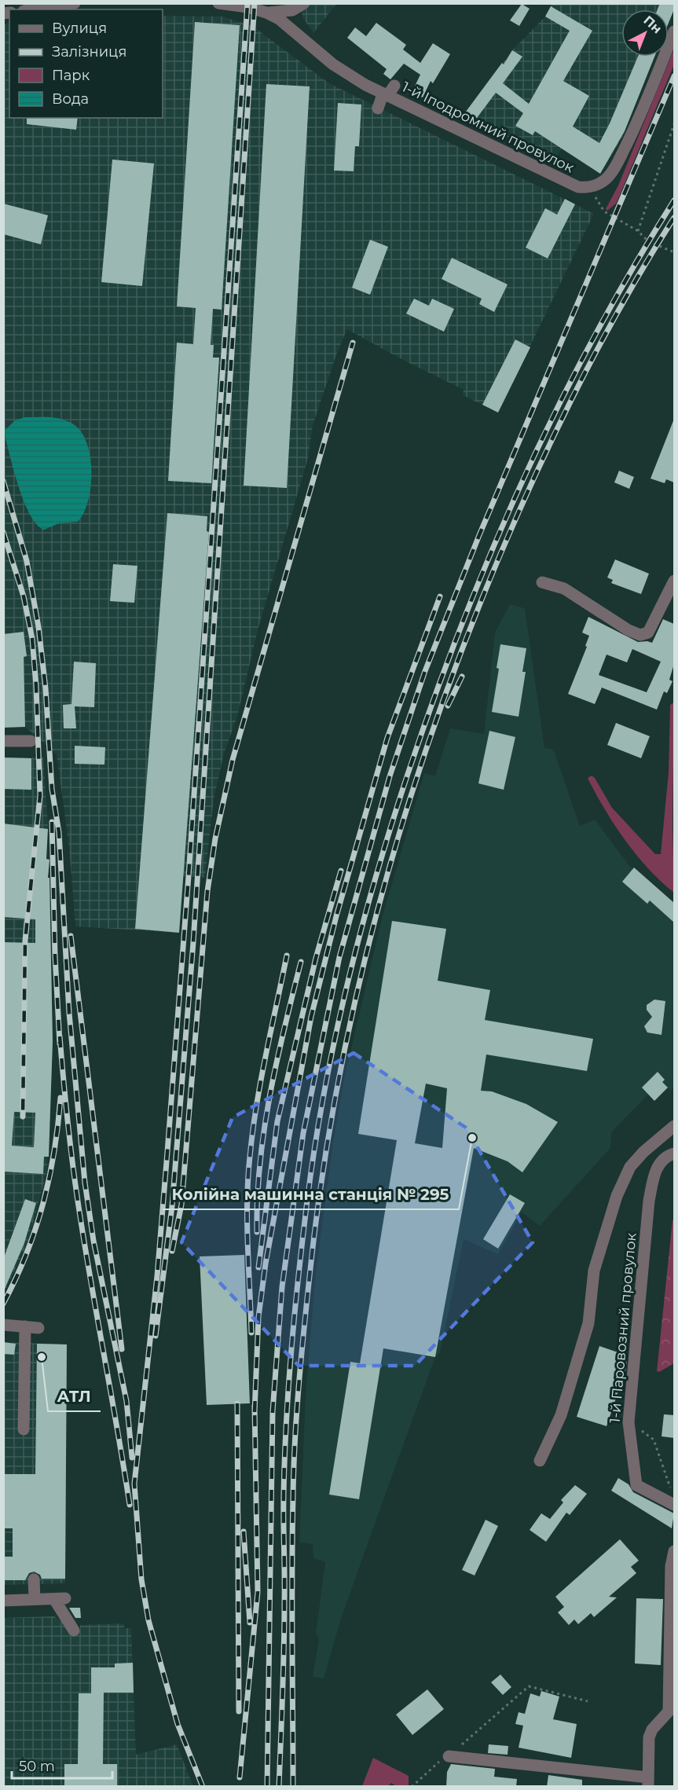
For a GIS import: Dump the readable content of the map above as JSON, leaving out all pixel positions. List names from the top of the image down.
{
  "streets": {
    "street": ["1-й Іподромний провулок", "1-й Паровозний провулок"]
  },
  "places": ["Колійна машинна станція № 295", "АТЛ"],
  "legend": [
    "Вулиця",
    "Залізниця",
    "Парк",
    "Вода"
  ],
  "scale_bar": "50 m",
  "north": "top right"
}
